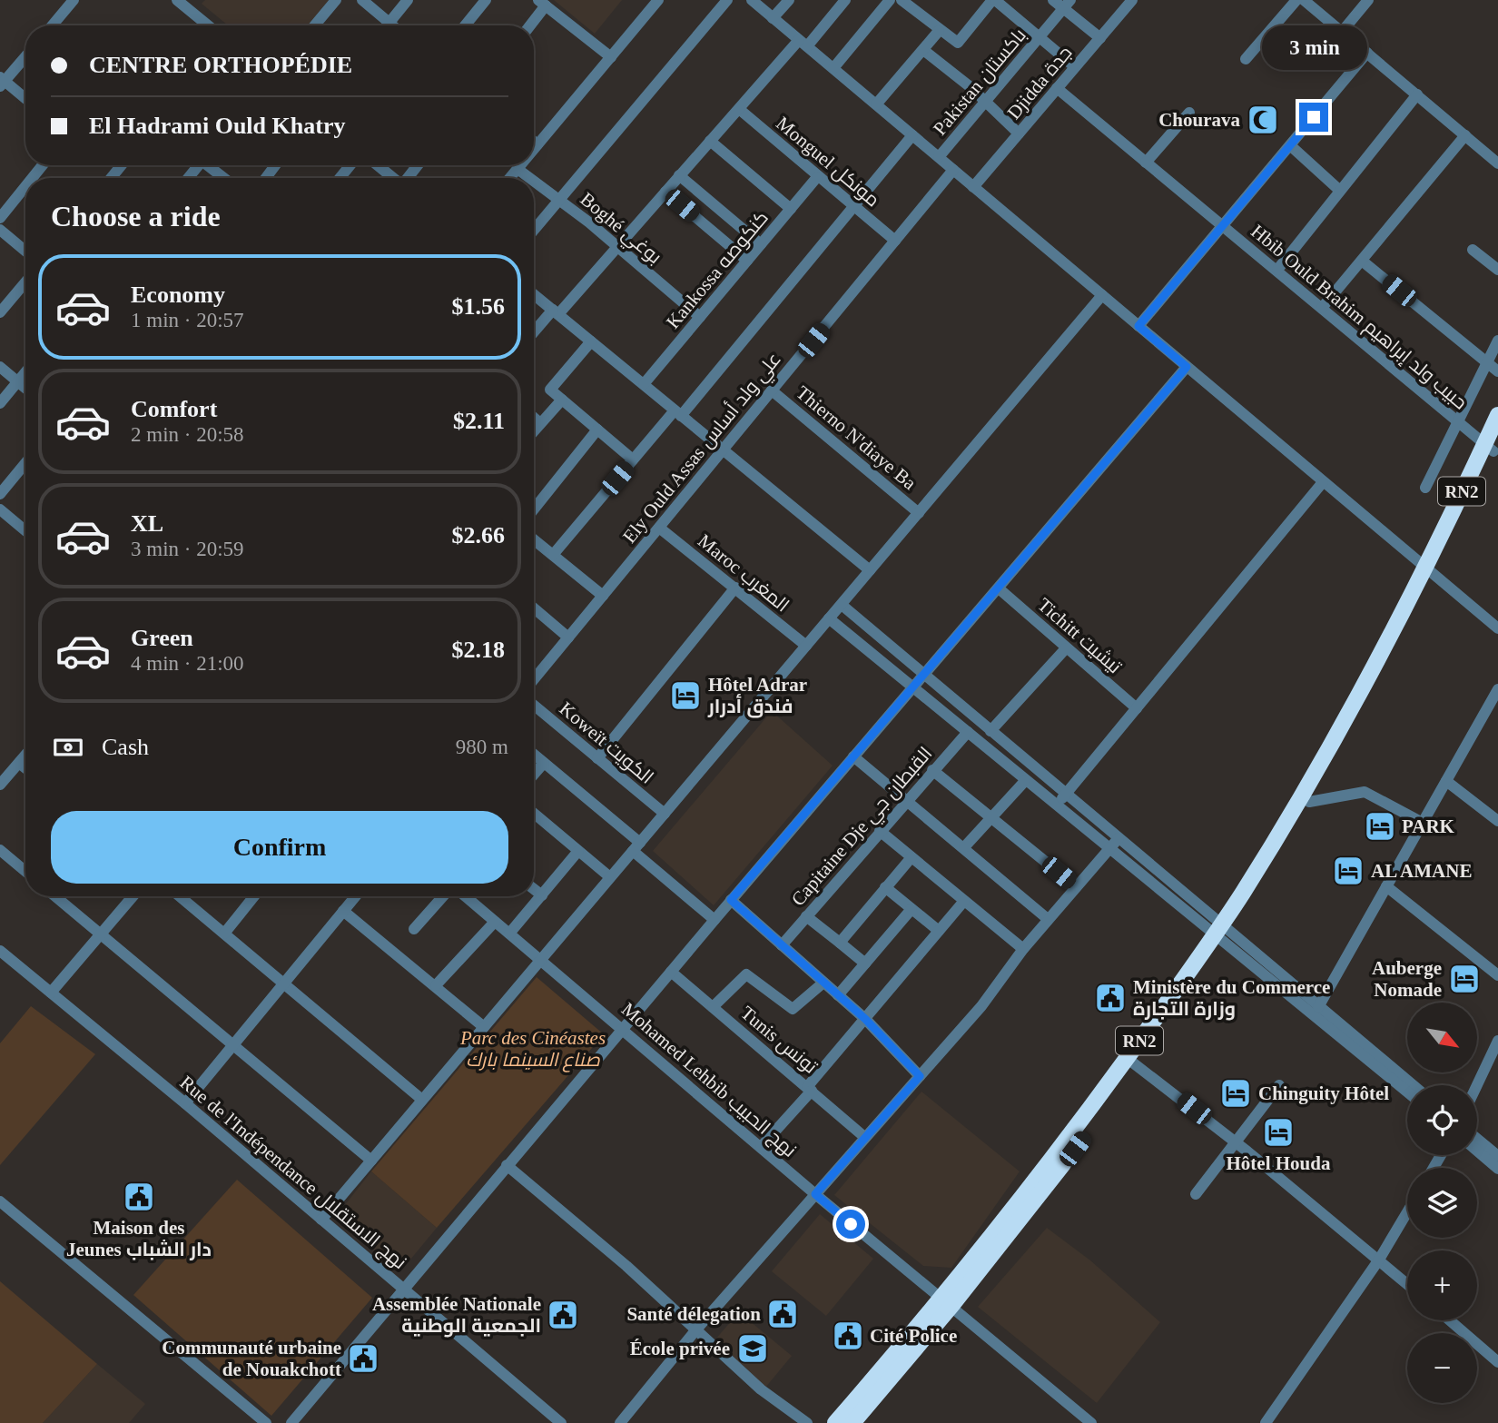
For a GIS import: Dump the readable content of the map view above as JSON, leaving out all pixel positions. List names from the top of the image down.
{
  "streets": {
    "highway": ["RN2"],
    "street": [
      "Pakistan باكستان",
      "Djidda جدة",
      "Monguel مونكل",
      "Boghé بوغي",
      "Kankossa كنكوصه",
      "Hbib Ould Brahim حبيب ولد إبراهيم",
      "Thierno N'diaye Ba",
      "Ely Ould Assas علي ولد أساس",
      "Maroc المغرب",
      "Tichitt تيشيت",
      "Koweït الكويت",
      "Capitaine Dje القبطان جي",
      "Tunis تونس",
      "Mohamed Lehbib نهج الحبيب",
      "Rue de l'Indépendance نهج الاستقلال"
    ]
  },
  "crossings": [
    ["Djidda جدة", "Hbib Ould Brahim حبيب ولد إبراهيم"],
    ["Monguel مونكل", "Kankossa كنكوصه"],
    ["Monguel مونكل", "Ely Ould Assas علي ولد أساس"],
    ["Boghé بوغي", "Kankossa كنكوصه"],
    ["Hbib Ould Brahim حبيب ولد إبراهيم", "RN2"],
    ["Thierno N'diaye Ba", "Ely Ould Assas علي ولد أساس"],
    ["Ely Ould Assas علي ولد أساس", "Maroc المغرب"],
    ["RN2", "Mohamed Lehbib نهج الحبيب"]
  ],
  "parks": ["Parc des Cinéastes صناع السينما بارك"],
  "places": {
    "mosque": ["Chourava"],
    "hotel": [
      "Hôtel Adrar فندق أدرار",
      "PARK",
      "AL AMANE",
      "Auberge Nomade",
      "Chinguity Hôtel",
      "Hôtel Houda"
    ],
    "public building": [
      "Ministère du Commerce وزارة التجارة",
      "Maison des Jeunes دار الشباب",
      "Santé délegation",
      "Assemblée Nationale الجمعية الوطنية",
      "Cité Police",
      "Communauté urbaine de Nouakchott"
    ],
    "school or university": ["École privée"]
  },
  "north": "bottom right",
  "page": {
    "bubble": "3 min",
    "banner": ["CENTRE ORTHOPÉDIE", "El Hadrami Ould Khatry"],
    "heading": "Choose a ride",
    "list": [
      {
        "name": "Economy",
        "note": "1 min · 20:57",
        "value": "$1.56"
      },
      {
        "name": "Comfort",
        "note": "2 min · 20:58",
        "value": "$2.11"
      },
      {
        "name": "XL",
        "note": "3 min · 20:59",
        "value": "$2.66"
      },
      {
        "name": "Green",
        "note": "4 min · 21:00",
        "value": "$2.18"
      }
    ],
    "pay": ["Cash", "980 m"],
    "buttons": "Confirm",
    "map_buttons": ["+", "−"]
  }
}
